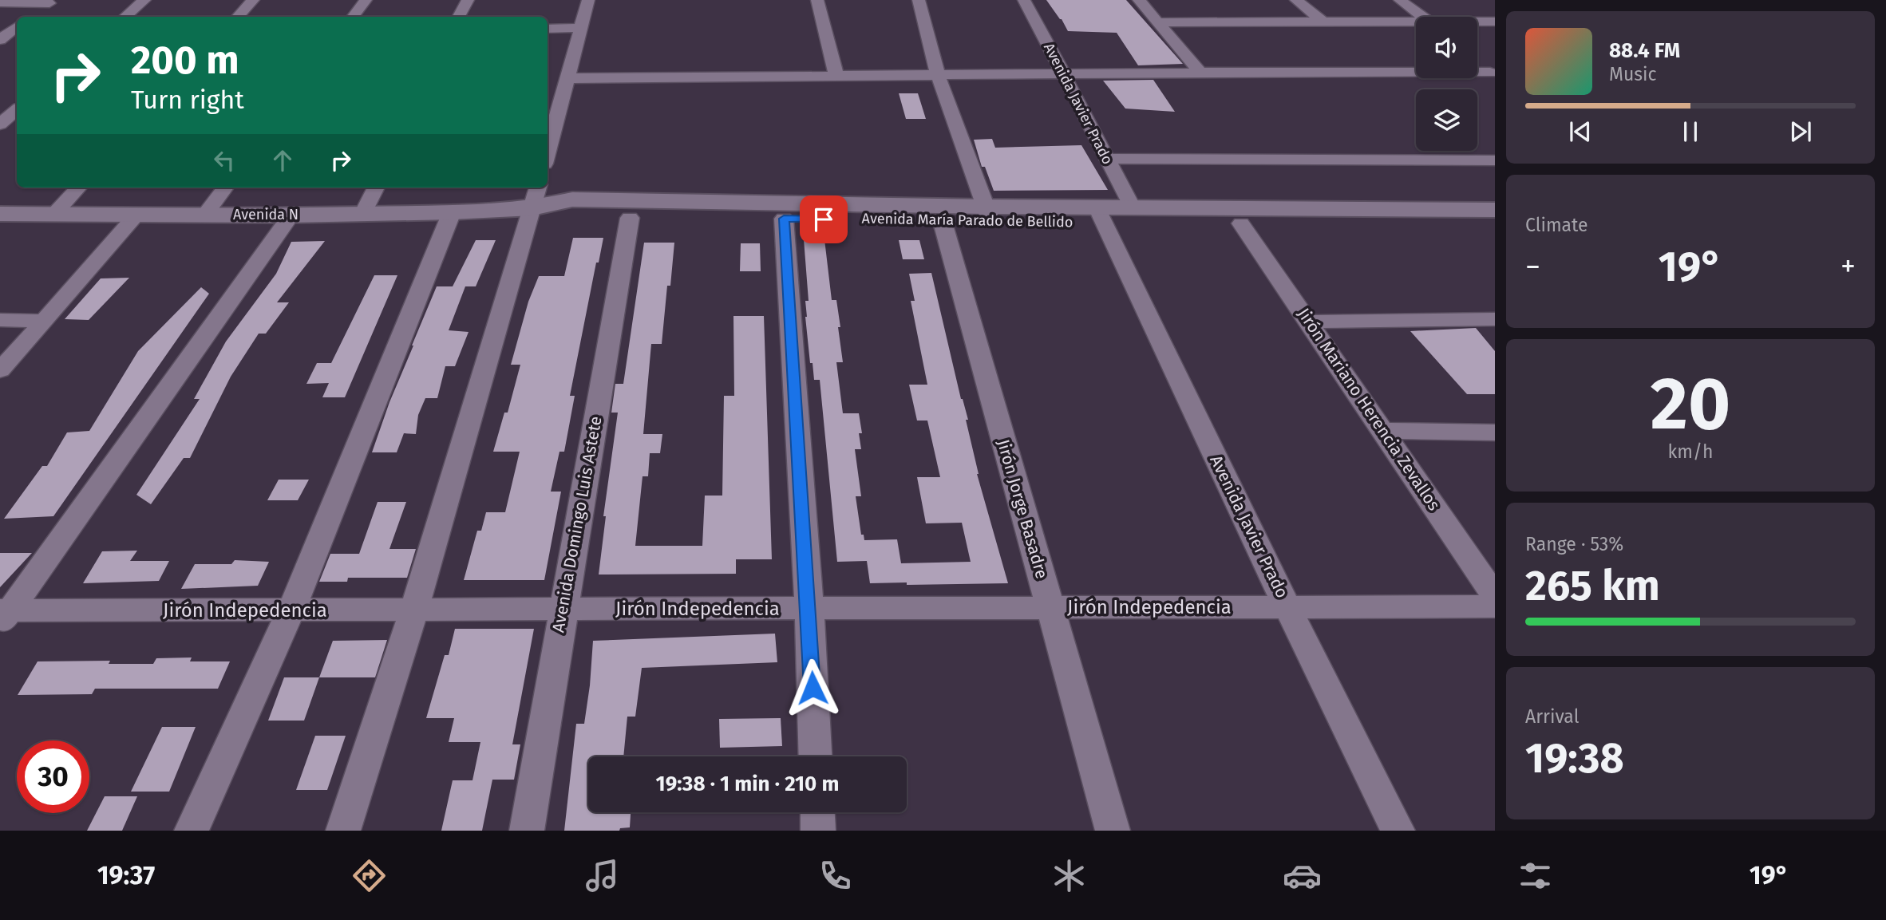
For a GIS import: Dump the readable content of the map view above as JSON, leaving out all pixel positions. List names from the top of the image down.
{
  "streets": {
    "street": [
      "Avenida Javier Prado",
      "Avenida N",
      "Avenida María Parado de Bellido",
      "Jirón Mariano Herencia Zevallos",
      "Jirón Jorge Basadre",
      "Avenida Domingo Luis Astete",
      "Jirón Indepedencia"
    ]
  },
  "crossings": [
    ["Avenida Javier Prado", "Avenida María Parado de Bellido"],
    ["Avenida Javier Prado", "Jirón Indepedencia"],
    ["Avenida N", "Avenida María Parado de Bellido"],
    ["Avenida María Parado de Bellido", "Jirón Mariano Herencia Zevallos"],
    ["Avenida María Parado de Bellido", "Jirón Jorge Basadre"],
    ["Avenida María Parado de Bellido", "Avenida Domingo Luis Astete"],
    ["Jirón Jorge Basadre", "Jirón Indepedencia"],
    ["Avenida Domingo Luis Astete", "Jirón Indepedencia"]
  ],
  "page": {
    "turn": ["200 m", "Turn right"],
    "song": ["88.4 FM", "Music"],
    "tile": [
      "Climate",
      ["20", "km/h"],
      ["Range · 53%", "265 km"],
      ["Arrival", "19:38"]
    ],
    "heat": ["−", "19°", "+"],
    "limit": "30",
    "trip": "19:38 · 1 min · 210 m",
    "tabs": ["19:37", "19°"]
  }
}
